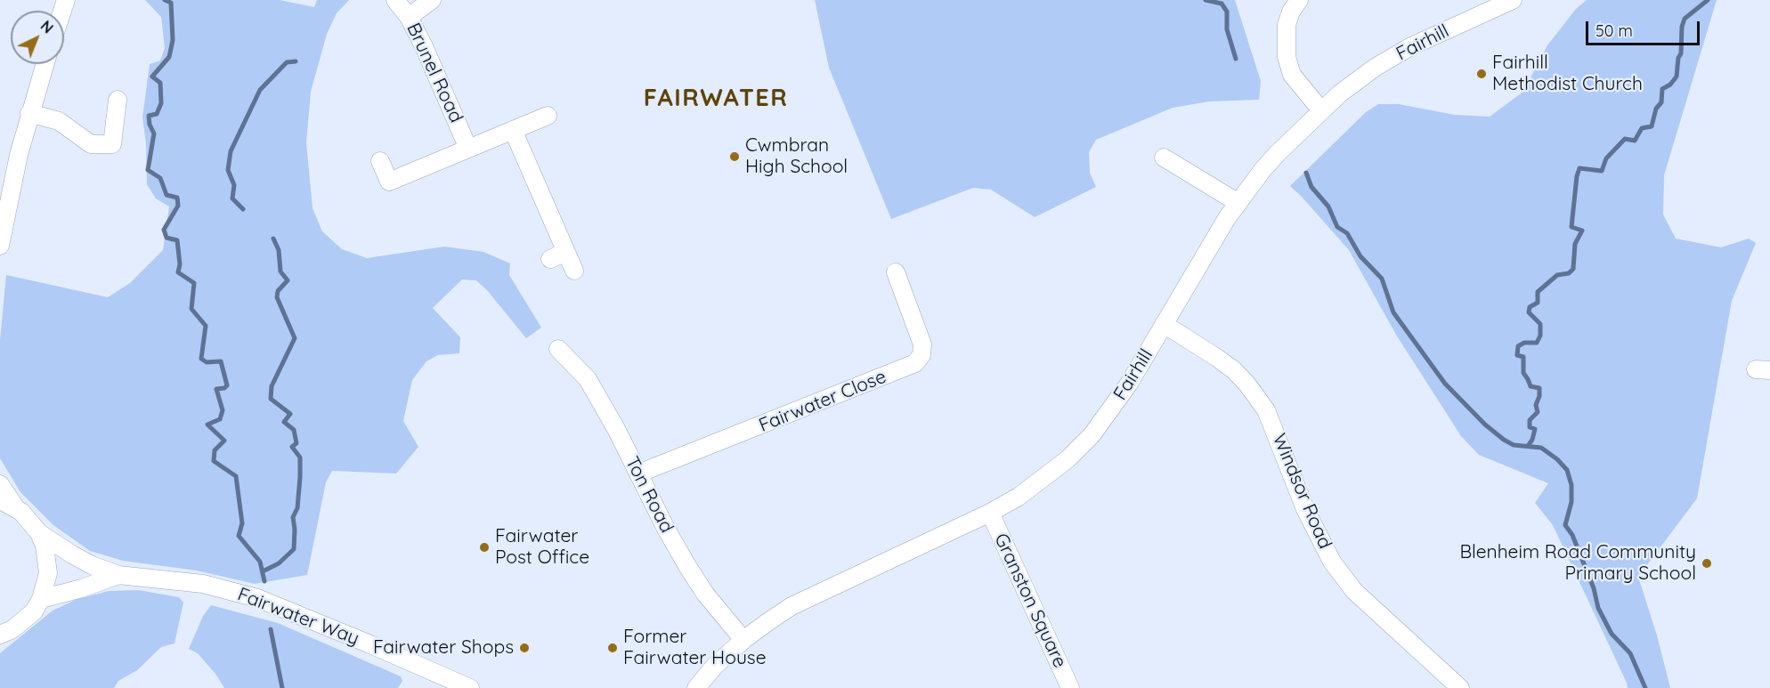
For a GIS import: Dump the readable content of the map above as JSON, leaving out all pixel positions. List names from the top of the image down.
{
  "streets": {
    "street": [
      "Fairhill",
      "Brunel Road",
      "Fairwater Close",
      "Windsor Road",
      "Ton Road",
      "Granston Square",
      "Fairwater Way"
    ]
  },
  "crossings": [
    ["Fairhill", "Windsor Road"],
    ["Fairhill", "Ton Road"],
    ["Fairhill", "Granston Square"],
    ["Fairwater Close", "Ton Road"]
  ],
  "districts": ["FAIRWATER"],
  "places": [
    "Fairhill Methodist Church",
    "Cwmbran High School",
    "Fairwater Post Office",
    "Blenheim Road Community Primary School",
    "Fairwater Shops",
    "Former Fairwater House"
  ],
  "scale_bar": "50 m",
  "north": "top right"
}
